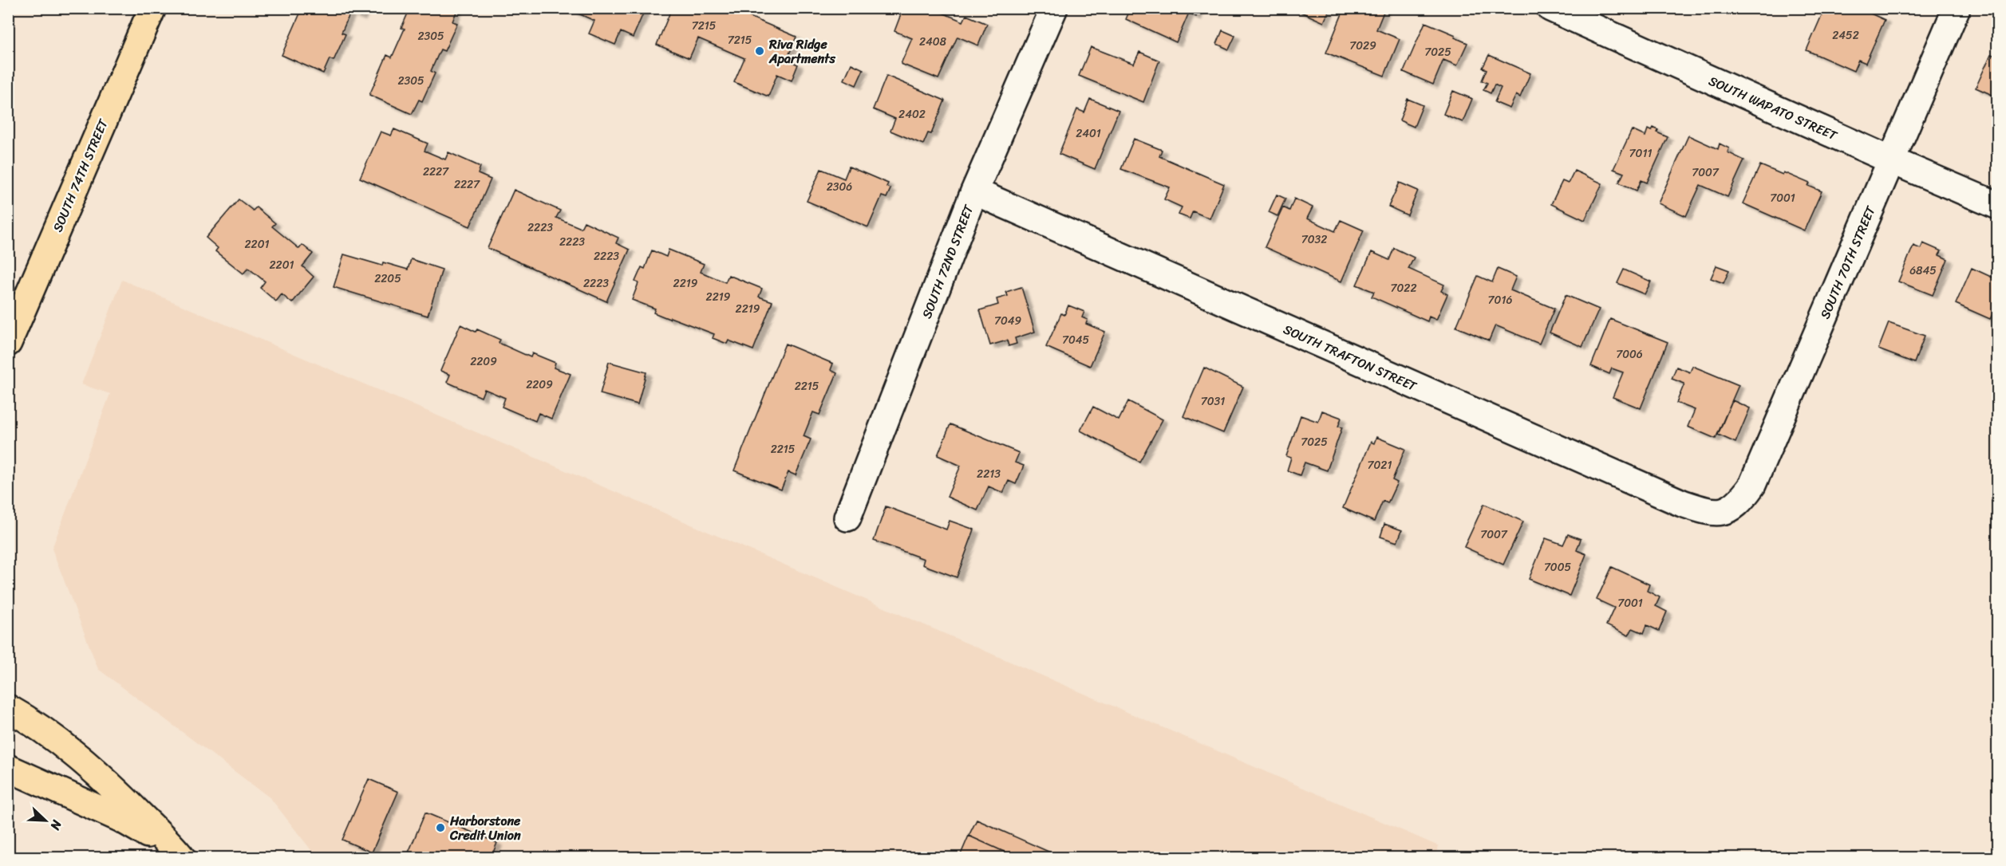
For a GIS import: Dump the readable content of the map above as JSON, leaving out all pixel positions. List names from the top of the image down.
{
  "streets": {
    "main road": ["SOUTH 74TH STREET"],
    "street": [
      "SOUTH WAPATO STREET",
      "SOUTH 72ND STREET",
      "SOUTH 70TH STREET",
      "SOUTH TRAFTON STREET"
    ]
  },
  "crossings": [
    ["SOUTH WAPATO STREET", "SOUTH 70TH STREET"],
    ["SOUTH 72ND STREET", "SOUTH TRAFTON STREET"],
    ["SOUTH 70TH STREET", "SOUTH TRAFTON STREET"]
  ],
  "places": ["Riva Ridge Apartments", "Harborstone Credit Union"],
  "house_numbers": [
    "7215",
    "2452",
    "2305",
    "7215",
    "2408",
    "7029",
    "7025",
    "2305",
    "2402",
    "2401",
    "7011",
    "2227",
    "7007",
    "2227",
    "2306",
    "7001",
    "2223",
    "7032",
    "2223",
    "2201",
    "2223",
    "2201",
    "6845",
    "2205",
    "2223",
    "2219",
    "7022",
    "2219",
    "7016",
    "2219",
    "7049",
    "7045",
    "7006",
    "2209",
    "2209",
    "2215",
    "7031",
    "7025",
    "2215",
    "7021",
    "2213",
    "7007",
    "7005",
    "7001"
  ],
  "north": "bottom right"
}
